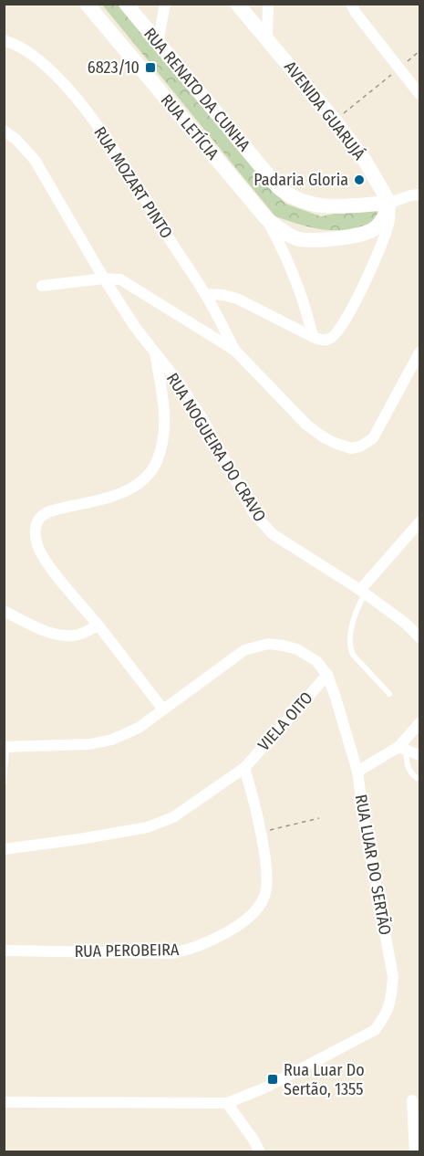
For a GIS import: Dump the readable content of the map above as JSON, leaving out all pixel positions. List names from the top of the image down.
{
  "streets": {
    "street": [
      "RUA RENATO DA CUNHA",
      "AVENIDA GUARUJÁ",
      "RUA LETÍCIA",
      "RUA MOZART PINTO",
      "RUA NOGUEIRA DO CRAVO",
      "VIELA OITO",
      "RUA LUAR DO SERTÃO",
      "RUA PEROBEIRA"
    ]
  },
  "crossings": [
    ["RUA RENATO DA CUNHA", "AVENIDA GUARUJÁ"],
    ["VIELA OITO", "RUA LUAR DO SERTÃO"],
    ["VIELA OITO", "RUA PEROBEIRA"]
  ],
  "places": {
    "transit": ["6823/10", "Rua Luar Do Sertão, 1355"],
    "other": ["Padaria Gloria"]
  }
}
